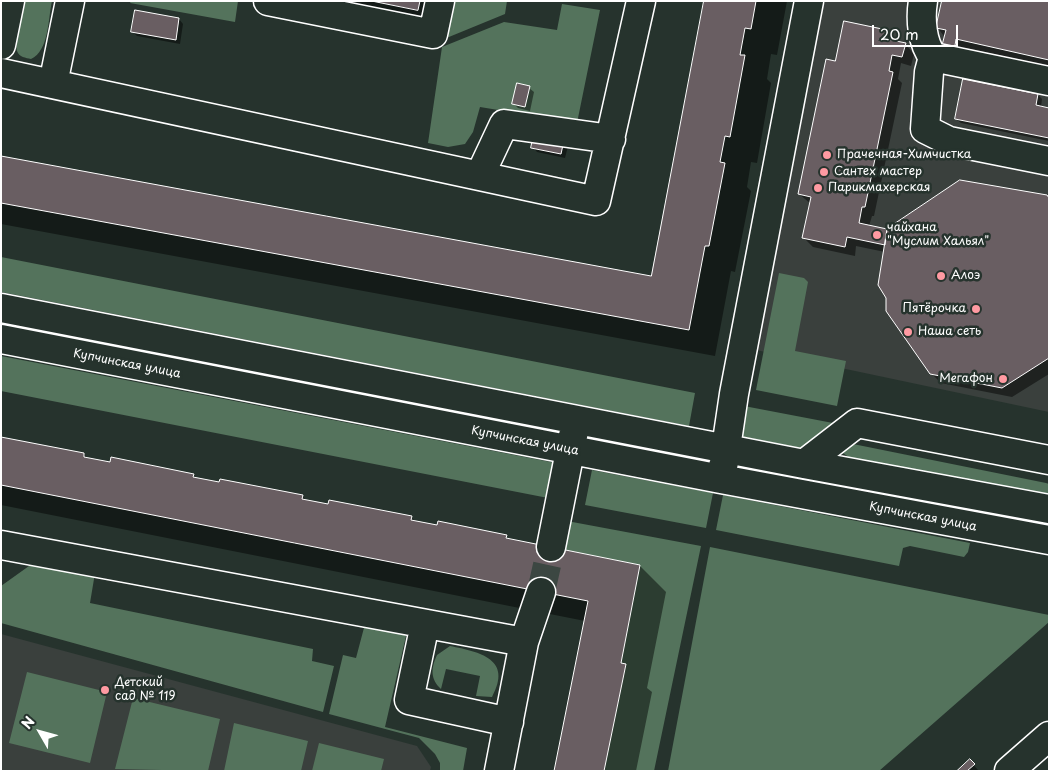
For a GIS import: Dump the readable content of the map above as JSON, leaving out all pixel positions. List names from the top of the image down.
{
  "streets": {
    "street": ["Купчинская улица"]
  },
  "places": [
    "Прачечная-Химчистка",
    "Сантех мастер",
    "Парикмахерская",
    "чайхана \"Муслим Хальял\"",
    "Алоэ",
    "Пятёрочка",
    "Наша сеть",
    "Мегафон",
    "Детский сад № 119"
  ],
  "scale_bar": "20 m",
  "north": "top left"
}
